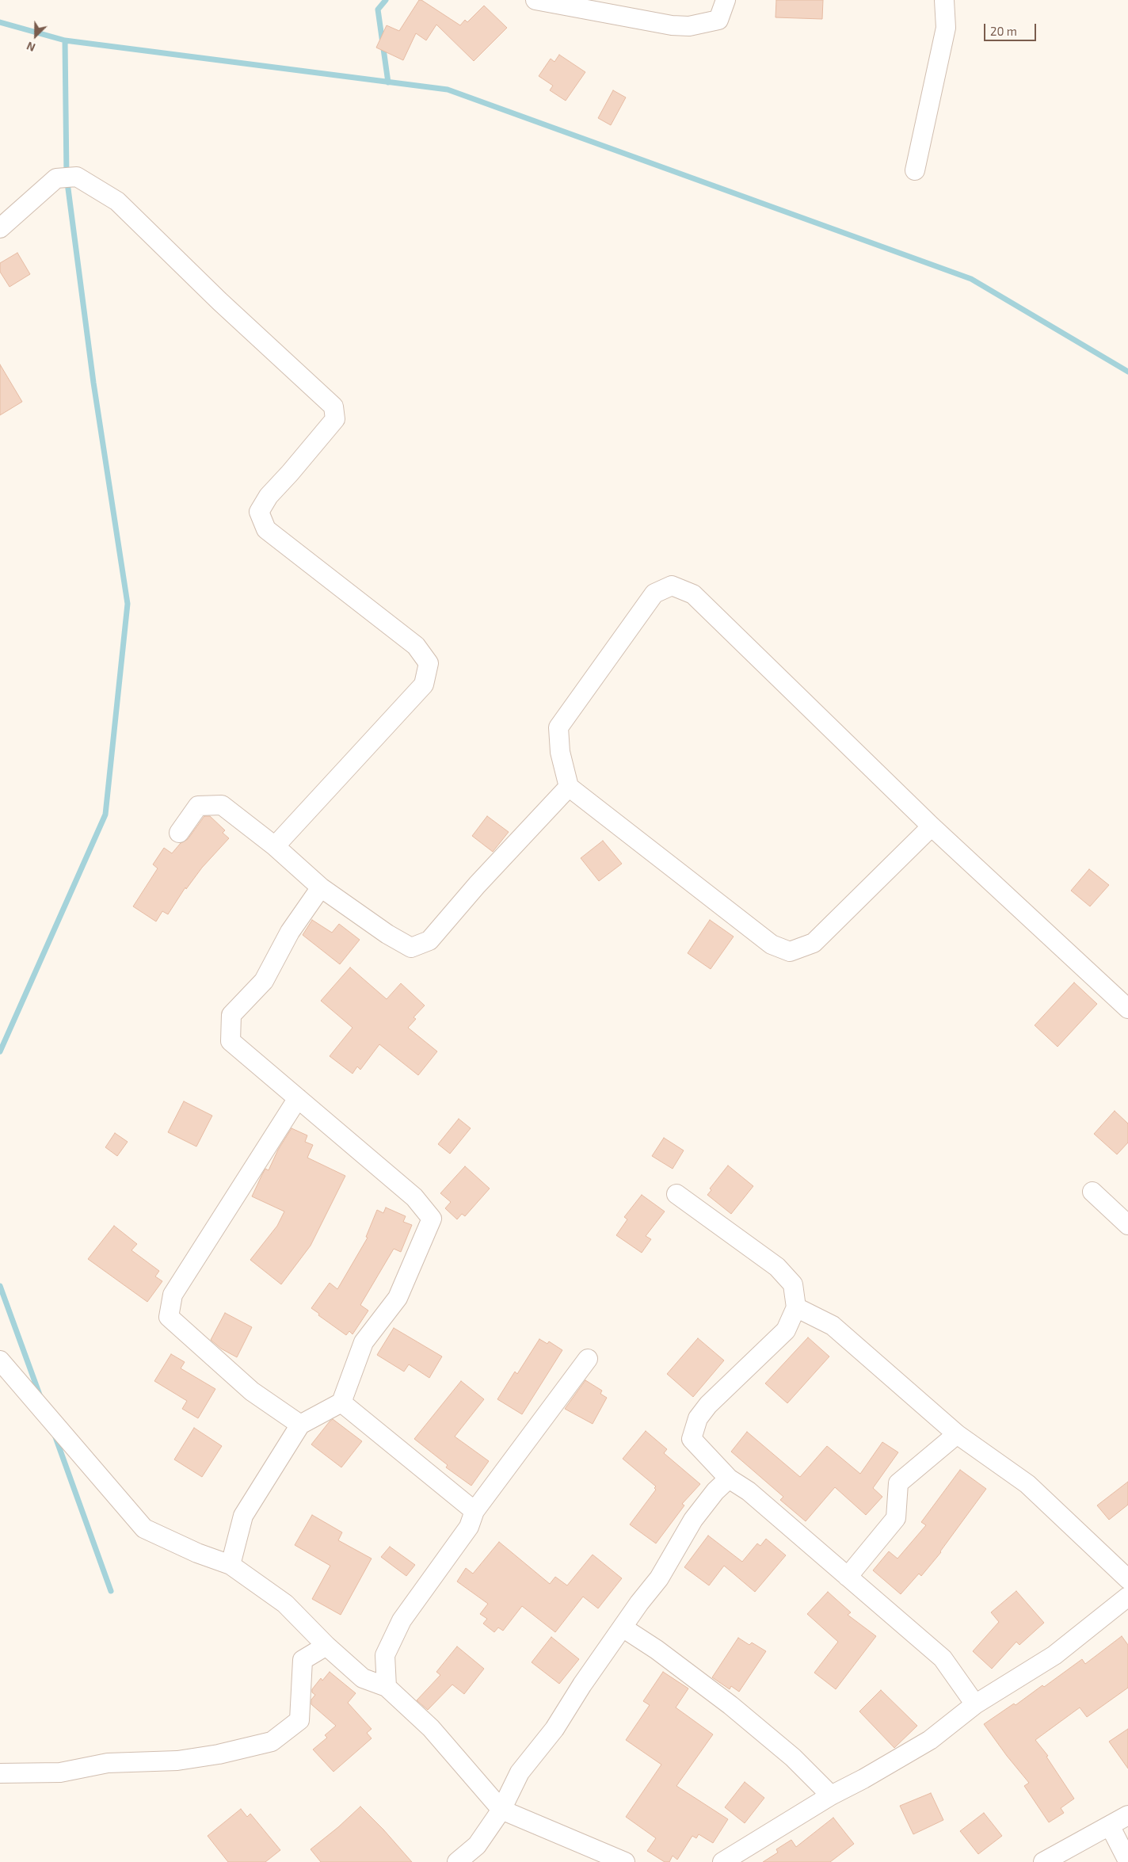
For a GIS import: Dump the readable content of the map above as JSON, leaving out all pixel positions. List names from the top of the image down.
{
  "scale_bar": "20 m",
  "north": "bottom left"
}
